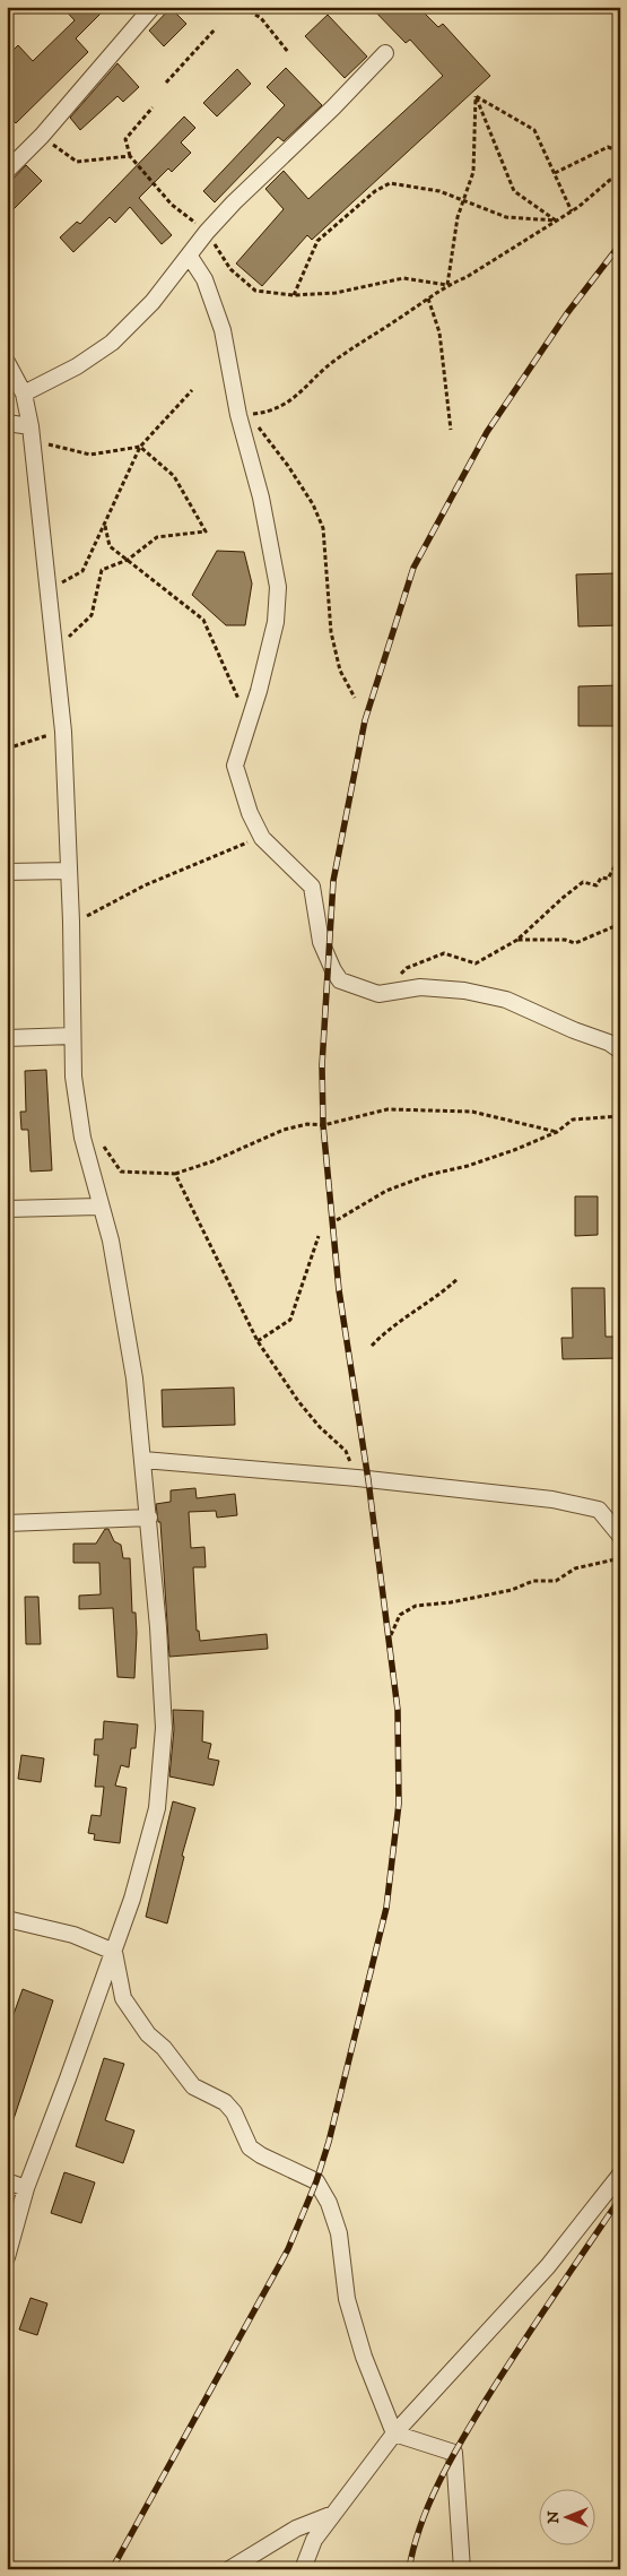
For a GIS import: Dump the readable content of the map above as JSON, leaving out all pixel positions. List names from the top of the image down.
{
  "north": "left"
}
